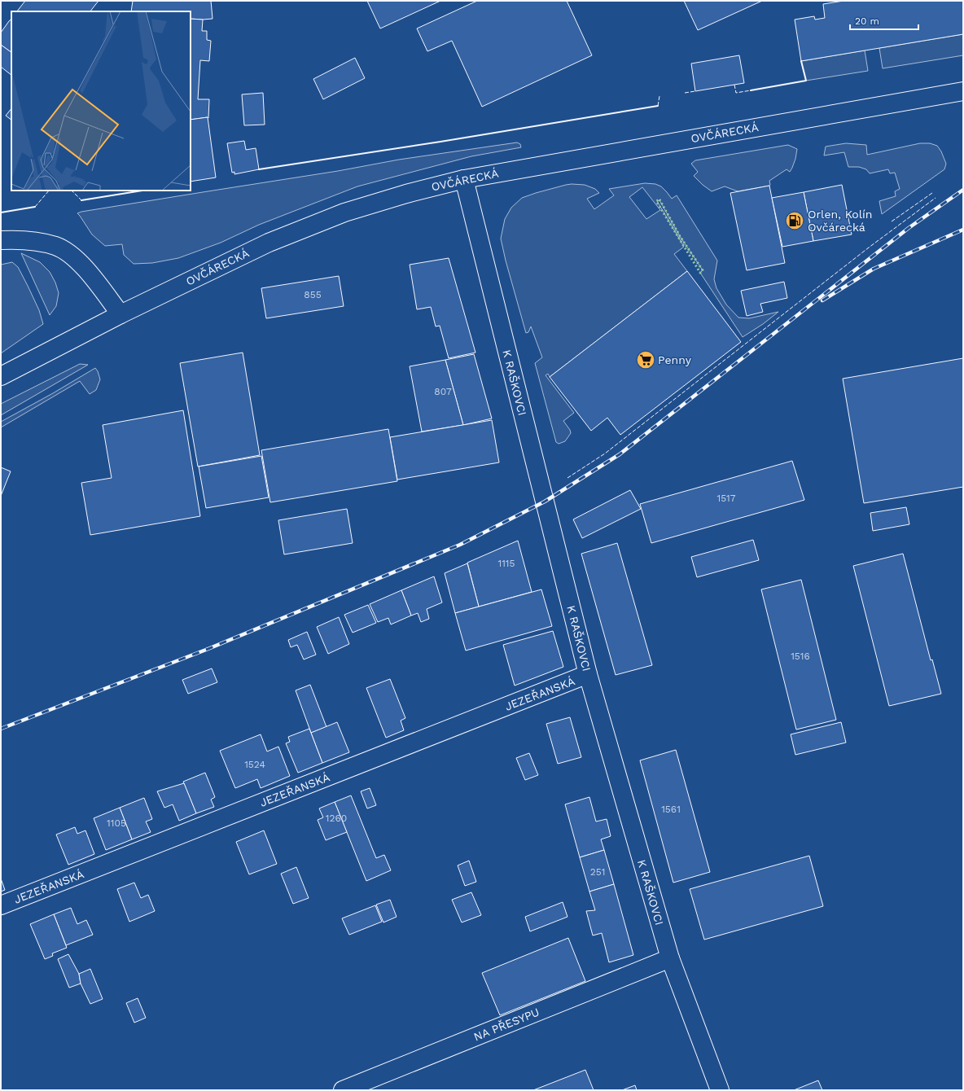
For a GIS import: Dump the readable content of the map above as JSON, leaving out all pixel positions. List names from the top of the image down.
{
  "streets": {
    "street": [
      "OVČÁRECKÁ",
      "K RAŠKOVCI",
      "JEZEŘANSKÁ",
      "NA PŘESYPU"
    ]
  },
  "crossings": [
    ["OVČÁRECKÁ", "K RAŠKOVCI"],
    ["K RAŠKOVCI", "JEZEŘANSKÁ"],
    ["K RAŠKOVCI", "NA PŘESYPU"]
  ],
  "places": {
    "fuel station": ["Orlen, Kolín Ovčárecká"],
    "supermarket": ["Penny"]
  },
  "house_numbers": [
    "855",
    "807",
    "1517",
    "1115",
    "1516",
    "1524",
    "1561",
    "1260",
    "1105",
    "251"
  ],
  "scale_bar": "20 m"
}
